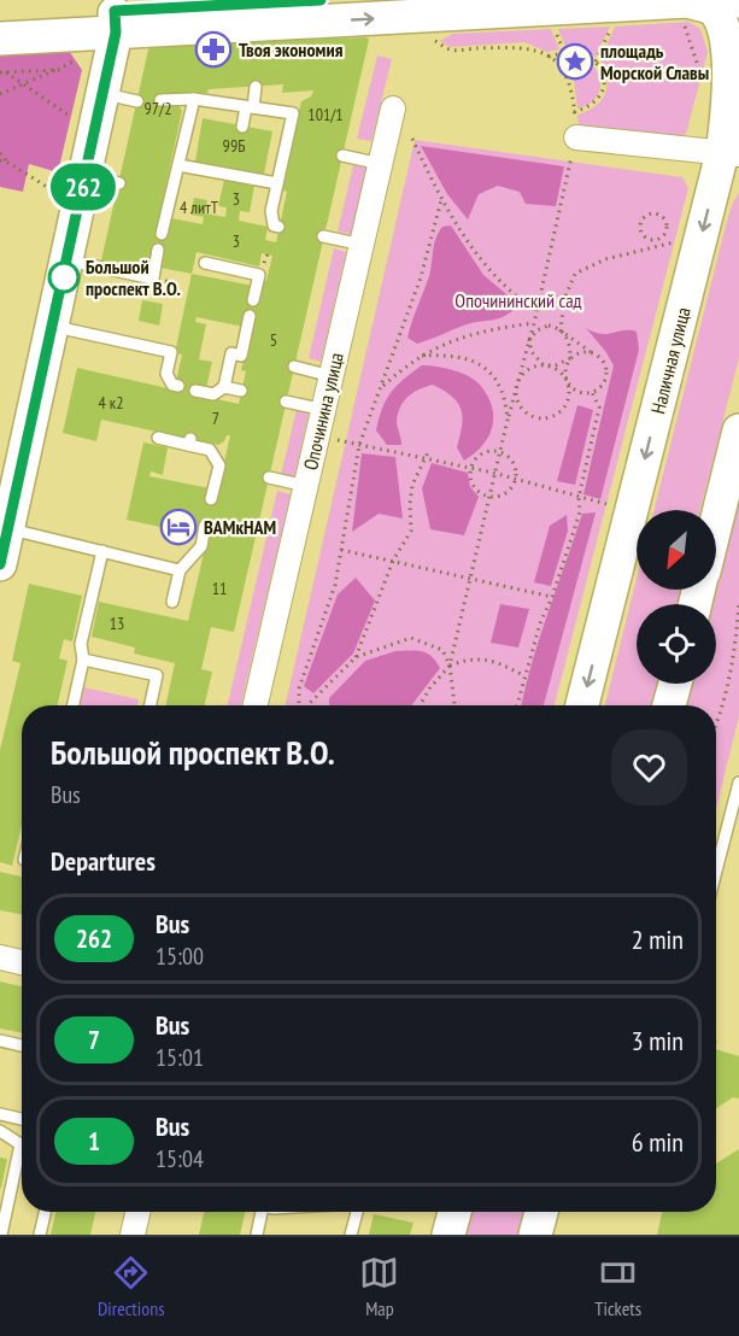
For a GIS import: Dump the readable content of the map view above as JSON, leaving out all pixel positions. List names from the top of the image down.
{
  "streets": {
    "main road": ["Наличная улица"],
    "street": ["Опочинина улица"]
  },
  "one_way": ["Наличная улица"],
  "parks": ["Опочининский сад"],
  "places": {
    "pharmacy": ["Твоя экономия"],
    "place": ["площадь Морской Славы"],
    "other": ["Большой проспект В.О."],
    "hotel": ["ВАМкНАМ"]
  },
  "lines": ["bus line 262"],
  "house_numbers": [
    "97/2",
    "101/1",
    "99Б",
    "3",
    "4 литТ",
    "3",
    "5",
    "4 к2",
    "7",
    "11",
    "13"
  ],
  "north": "bottom left",
  "page": {
    "on_map": "262",
    "heading": [
      ["Большой проспект В.О.", "Bus"],
      "Departures"
    ],
    "list": [
      {
        "mark": "262",
        "name": "Bus",
        "note": "15:00",
        "value": "2 min"
      },
      {
        "mark": "7",
        "name": "Bus",
        "note": "15:01",
        "value": "3 min"
      },
      {
        "mark": "1",
        "name": "Bus",
        "note": "15:04",
        "value": "6 min"
      }
    ],
    "tabs": ["Directions", "Map", "Tickets"]
  }
}
